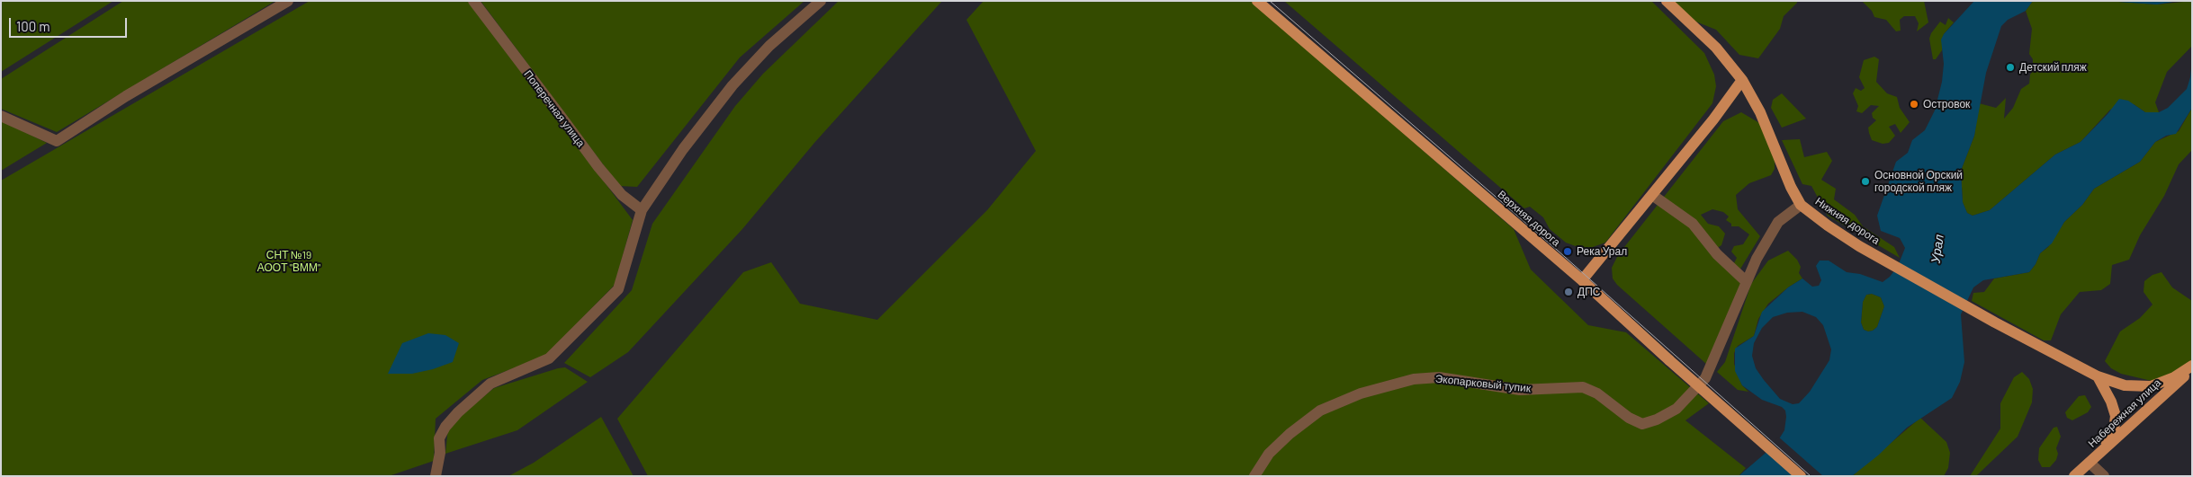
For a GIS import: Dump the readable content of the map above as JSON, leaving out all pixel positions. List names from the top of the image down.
{
  "streets": {
    "main road": ["Верхняя дорога", "Нижняя дорога", "Набережная улица"],
    "street": ["Поперечная улица", "Экопарковый тупик"]
  },
  "crossings": [
    ["Нижняя дорога", "Экопарковый тупик"],
    ["Нижняя дорога", "Набережная улица"]
  ],
  "water": ["Урал"],
  "parks": ["СНТ №19 АООТ \"ВММ\""],
  "places": [
    "Детский пляж",
    "Островок",
    "Основной Орский городской пляж",
    "Река Урал",
    "ДПС"
  ],
  "scale_bar": "100 m"
}
